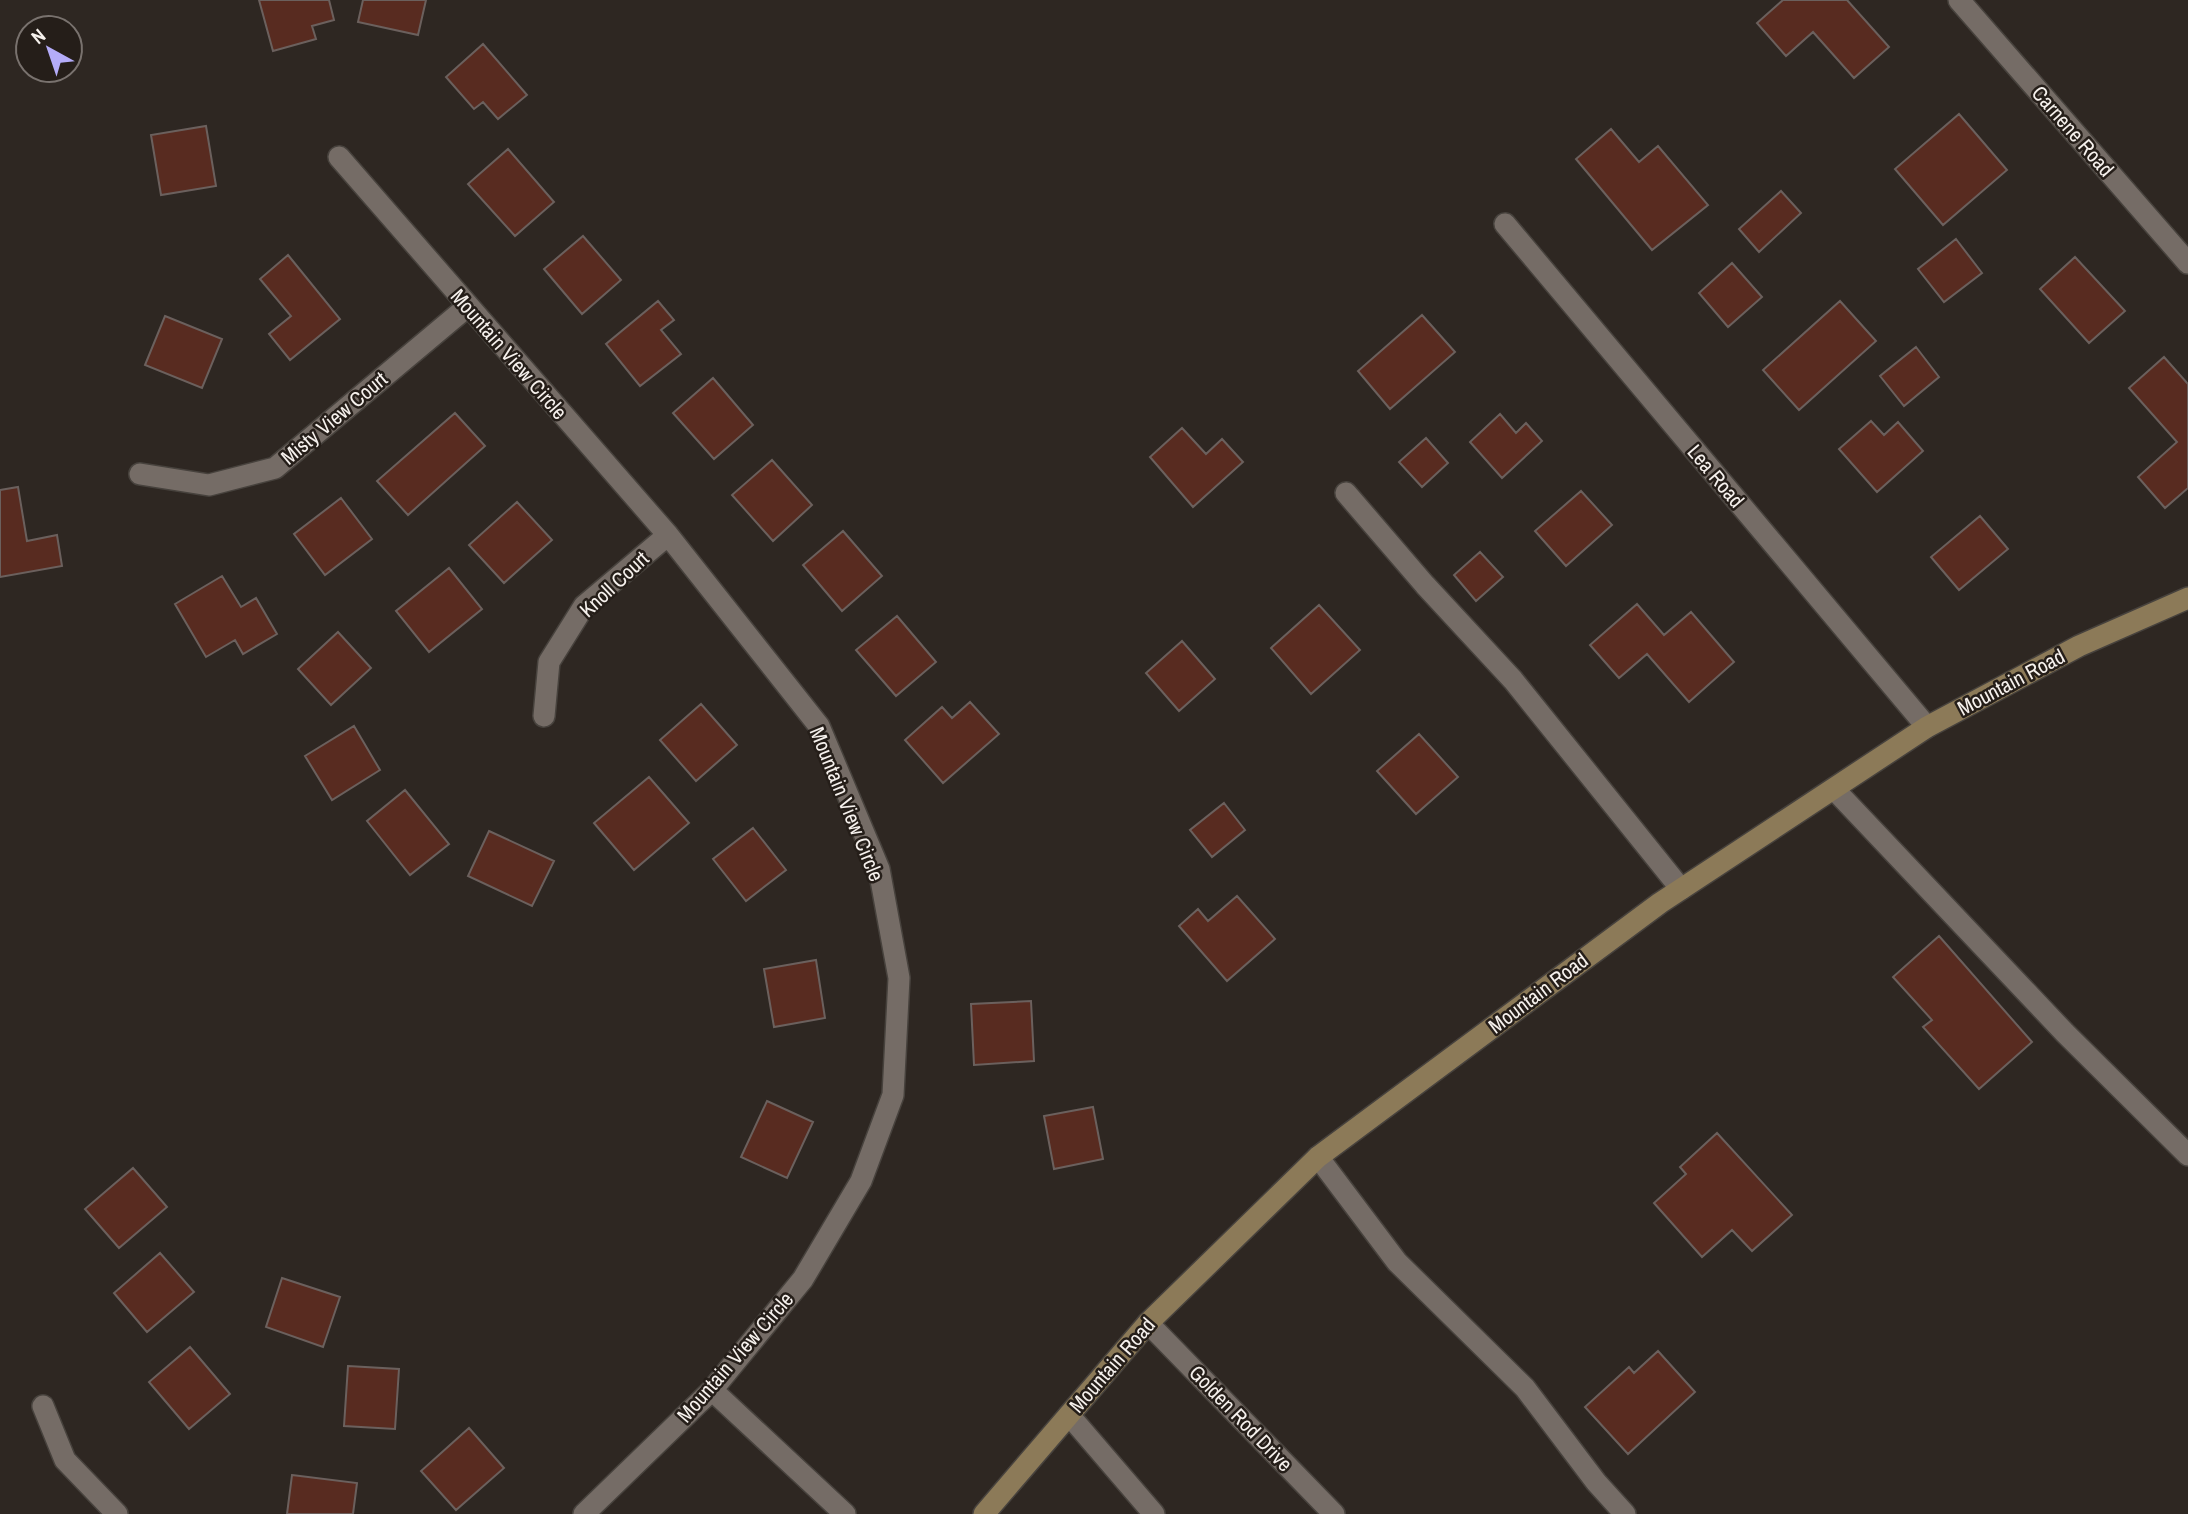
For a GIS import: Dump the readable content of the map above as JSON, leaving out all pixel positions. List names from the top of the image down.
{
  "streets": {
    "main road": ["Mountain Road"],
    "street": [
      "Carnene Road",
      "Mountain View Circle",
      "Misty View Court",
      "Lea Road",
      "Knoll Court",
      "Golden Rod Drive"
    ]
  },
  "crossings": [
    ["Mountain View Circle", "Misty View Court"],
    ["Mountain View Circle", "Knoll Court"],
    ["Lea Road", "Mountain Road"],
    ["Mountain Road", "Golden Rod Drive"]
  ],
  "north": "top left"
}
